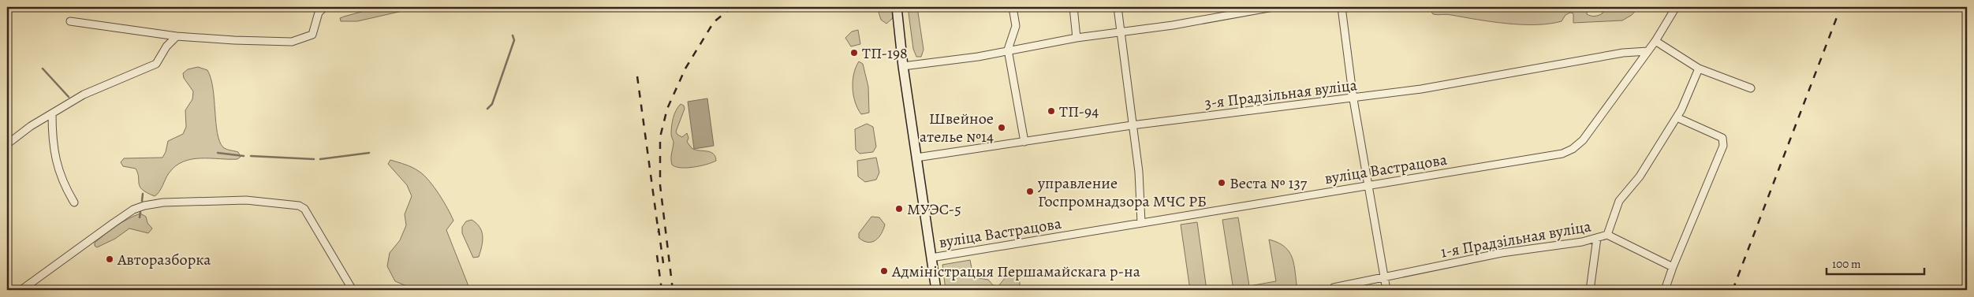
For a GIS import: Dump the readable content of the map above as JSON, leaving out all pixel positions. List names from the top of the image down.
{
  "streets": {
    "street": ["3-я Прадзільная вуліца", "вуліца Вастрацова", "1-я Прадзільная вуліца"]
  },
  "crossings": [
    ["3-я Прадзільная вуліца", "вуліца Вастрацова"]
  ],
  "places": [
    "ТП-198",
    "ТП-94",
    "Швейное ателье №14",
    "Веста № 137",
    "управление Госпромнадзора МЧС РБ",
    "МУЭС-5",
    "Авторазборка",
    "Адміністрацыя Першамайскага р-на"
  ],
  "scale_bar": "100 m"
}
